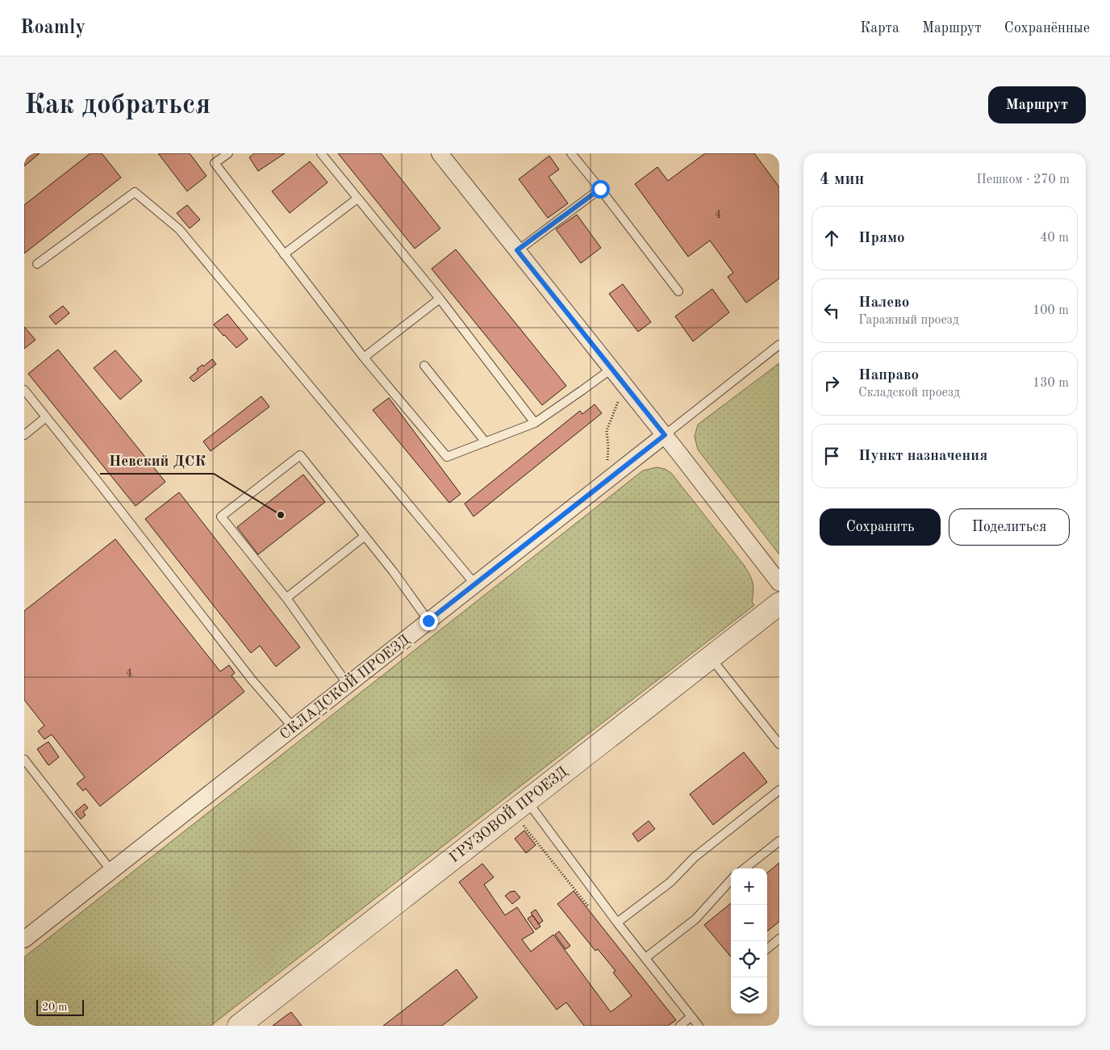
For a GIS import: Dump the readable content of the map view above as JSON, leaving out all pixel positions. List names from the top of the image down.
{
  "streets": {
    "street": ["СКЛАДСКОЙ ПРОЕЗД", "ГРУЗОВОЙ ПРОЕЗД"]
  },
  "places": ["Невский ДСК"],
  "house_numbers": ["4", "4"],
  "scale_bar": "20 m",
  "page": {
    "header": "Roamly",
    "nav": ["Карта", "Маршрут", "Сохранённые"],
    "buttons": [
      "Маршрут",
      ["Сохранить", "Поделиться"]
    ],
    "title": "Как добраться",
    "heading": ["4 мин", "Пешком · 270 m"],
    "list": [
      ["Прямо", "40 m"],
      ["Налево", "Гаражный проезд", "100 m"],
      ["Направо", "Складской проезд", "130 m"],
      "Пункт назначения"
    ],
    "map_buttons": ["+", "−"],
    "scale": "20 m"
  }
}
